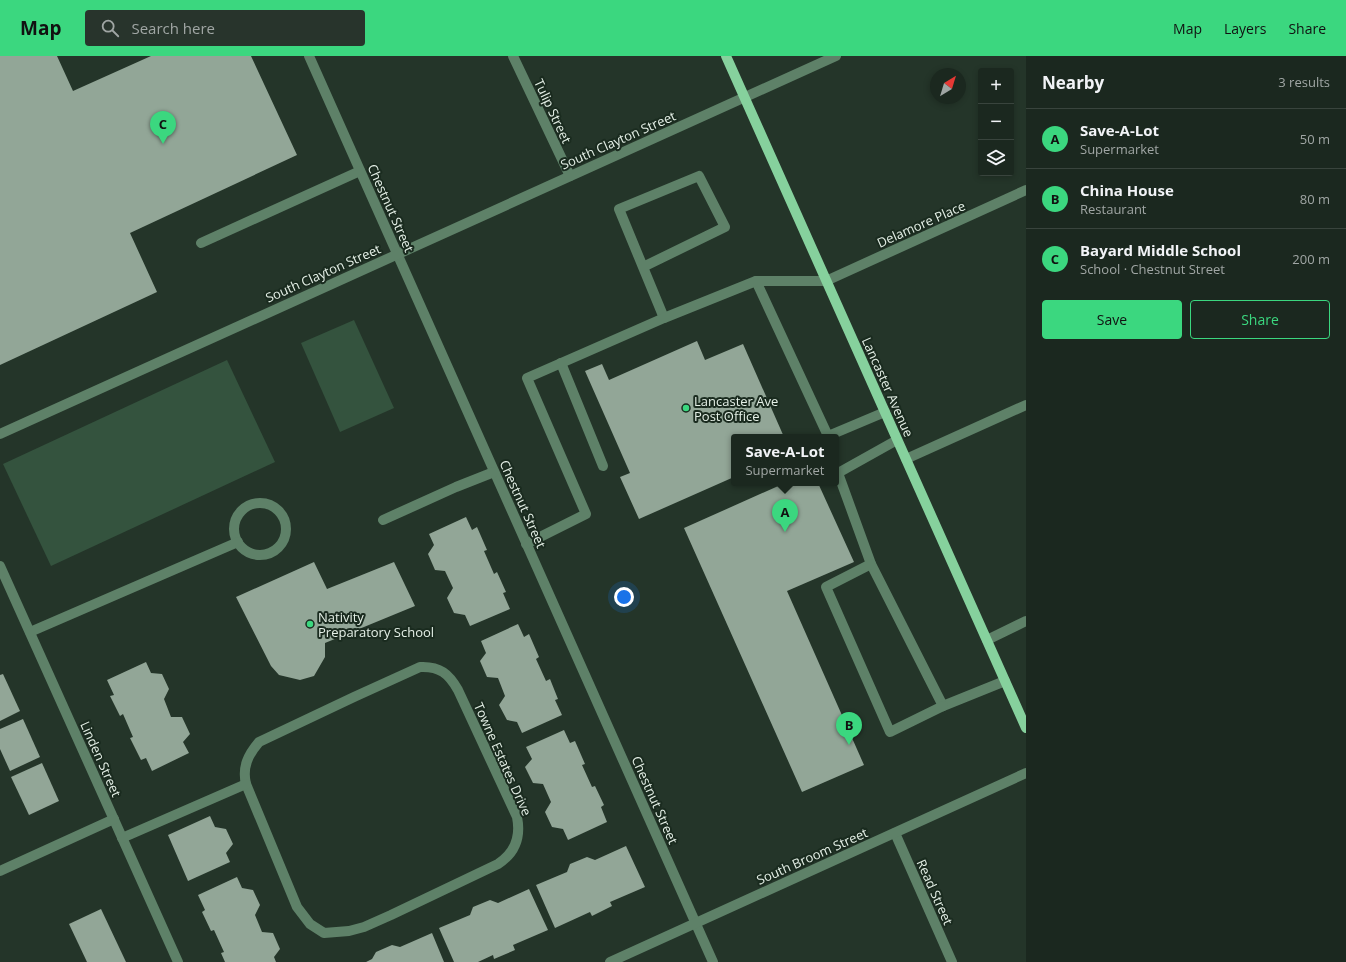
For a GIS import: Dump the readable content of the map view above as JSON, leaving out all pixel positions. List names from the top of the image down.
{
  "streets": {
    "main road": ["Lancaster Avenue"],
    "street": [
      "Tulip Street",
      "South Clayton Street",
      "Chestnut Street",
      "Delamore Place",
      "Linden Street",
      "Towne Estates Drive",
      "South Broom Street",
      "Read Street"
    ]
  },
  "crossings": [
    ["Tulip Street", "South Clayton Street"],
    ["South Clayton Street", "Chestnut Street"],
    ["South Clayton Street", "Lancaster Avenue"],
    ["Chestnut Street", "South Broom Street"],
    ["Delamore Place", "Lancaster Avenue"],
    ["South Broom Street", "Read Street"]
  ],
  "places": ["Lancaster Ave Post Office", "Nativity Preparatory School"],
  "north": "top right",
  "page": {
    "header": "Map",
    "search": "Search here",
    "nav": ["Map", "Layers", "Share"],
    "heading": ["Nearby", "3 results"],
    "map_buttons": ["+", "−"],
    "list": [
      {
        "mark": "A",
        "name": "Save-A-Lot",
        "note": "Supermarket",
        "value": "50 m"
      },
      {
        "mark": "B",
        "name": "China House",
        "note": "Restaurant",
        "value": "80 m"
      },
      {
        "mark": "C",
        "name": "Bayard Middle School",
        "note": "School · Chestnut Street",
        "value": "200 m"
      }
    ],
    "pins": ["C", "A", "B"],
    "buttons": ["Save", "Share"],
    "popup": ["Save-A-Lot", "Supermarket"]
  }
}
